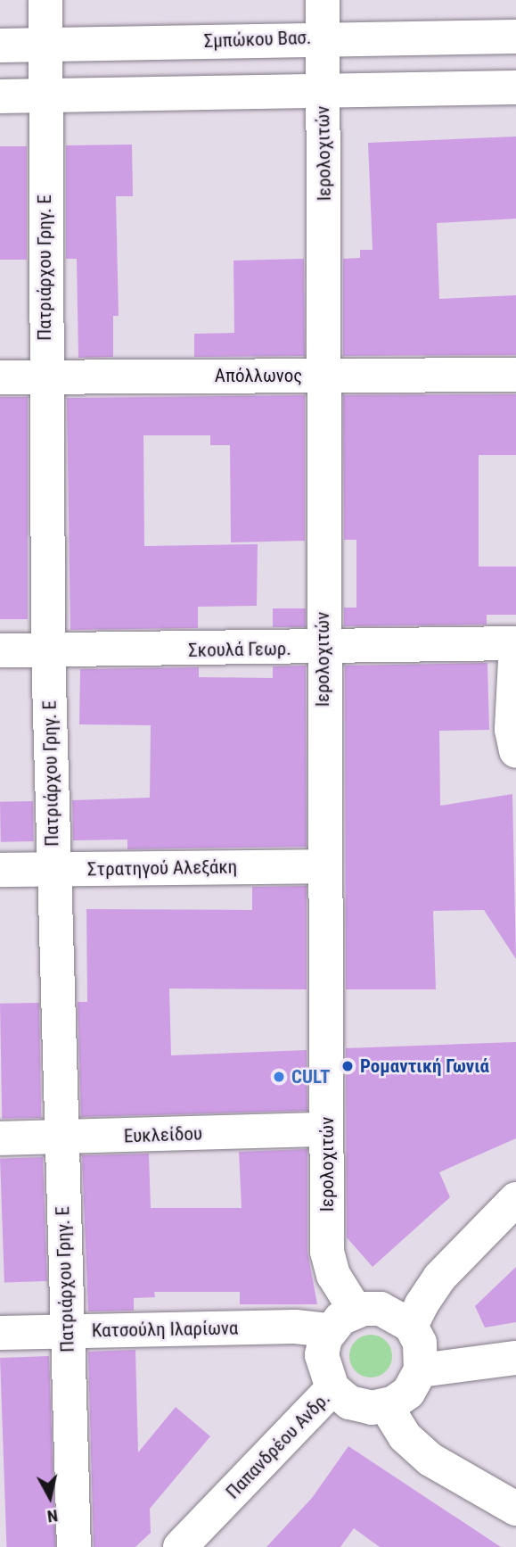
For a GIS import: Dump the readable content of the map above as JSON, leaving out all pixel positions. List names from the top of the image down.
{
  "streets": {
    "street": [
      "Σμπώκου Βασ.",
      "Ιερολοχιτών",
      "Πατριάρχου Γρηγ. Ε",
      "Απόλλωνος",
      "Σκουλά Γεωρ.",
      "Στρατηγού Αλεξάκη",
      "Ευκλείδου",
      "Κατσούλη Ιλαρίωνα",
      "Παπανδρέου Ανδρ."
    ]
  },
  "crossings": [
    ["Σμπώκου Βασ.", "Ιερολοχιτών"],
    ["Σμπώκου Βασ.", "Πατριάρχου Γρηγ. Ε"],
    ["Ιερολοχιτών", "Απόλλωνος"],
    ["Ιερολοχιτών", "Σκουλά Γεωρ."],
    ["Ιερολοχιτών", "Στρατηγού Αλεξάκη"],
    ["Ιερολοχιτών", "Ευκλείδου"],
    ["Ιερολοχιτών", "Κατσούλη Ιλαρίωνα"],
    ["Ιερολοχιτών", "Παπανδρέου Ανδρ."],
    ["Πατριάρχου Γρηγ. Ε", "Απόλλωνος"],
    ["Πατριάρχου Γρηγ. Ε", "Σκουλά Γεωρ."],
    ["Πατριάρχου Γρηγ. Ε", "Στρατηγού Αλεξάκη"],
    ["Πατριάρχου Γρηγ. Ε", "Ευκλείδου"],
    ["Πατριάρχου Γρηγ. Ε", "Κατσούλη Ιλαρίωνα"],
    ["Κατσούλη Ιλαρίωνα", "Παπανδρέου Ανδρ."]
  ],
  "places": ["Ρομαντική Γωνιά", "CULT"],
  "north": "bottom"
}
